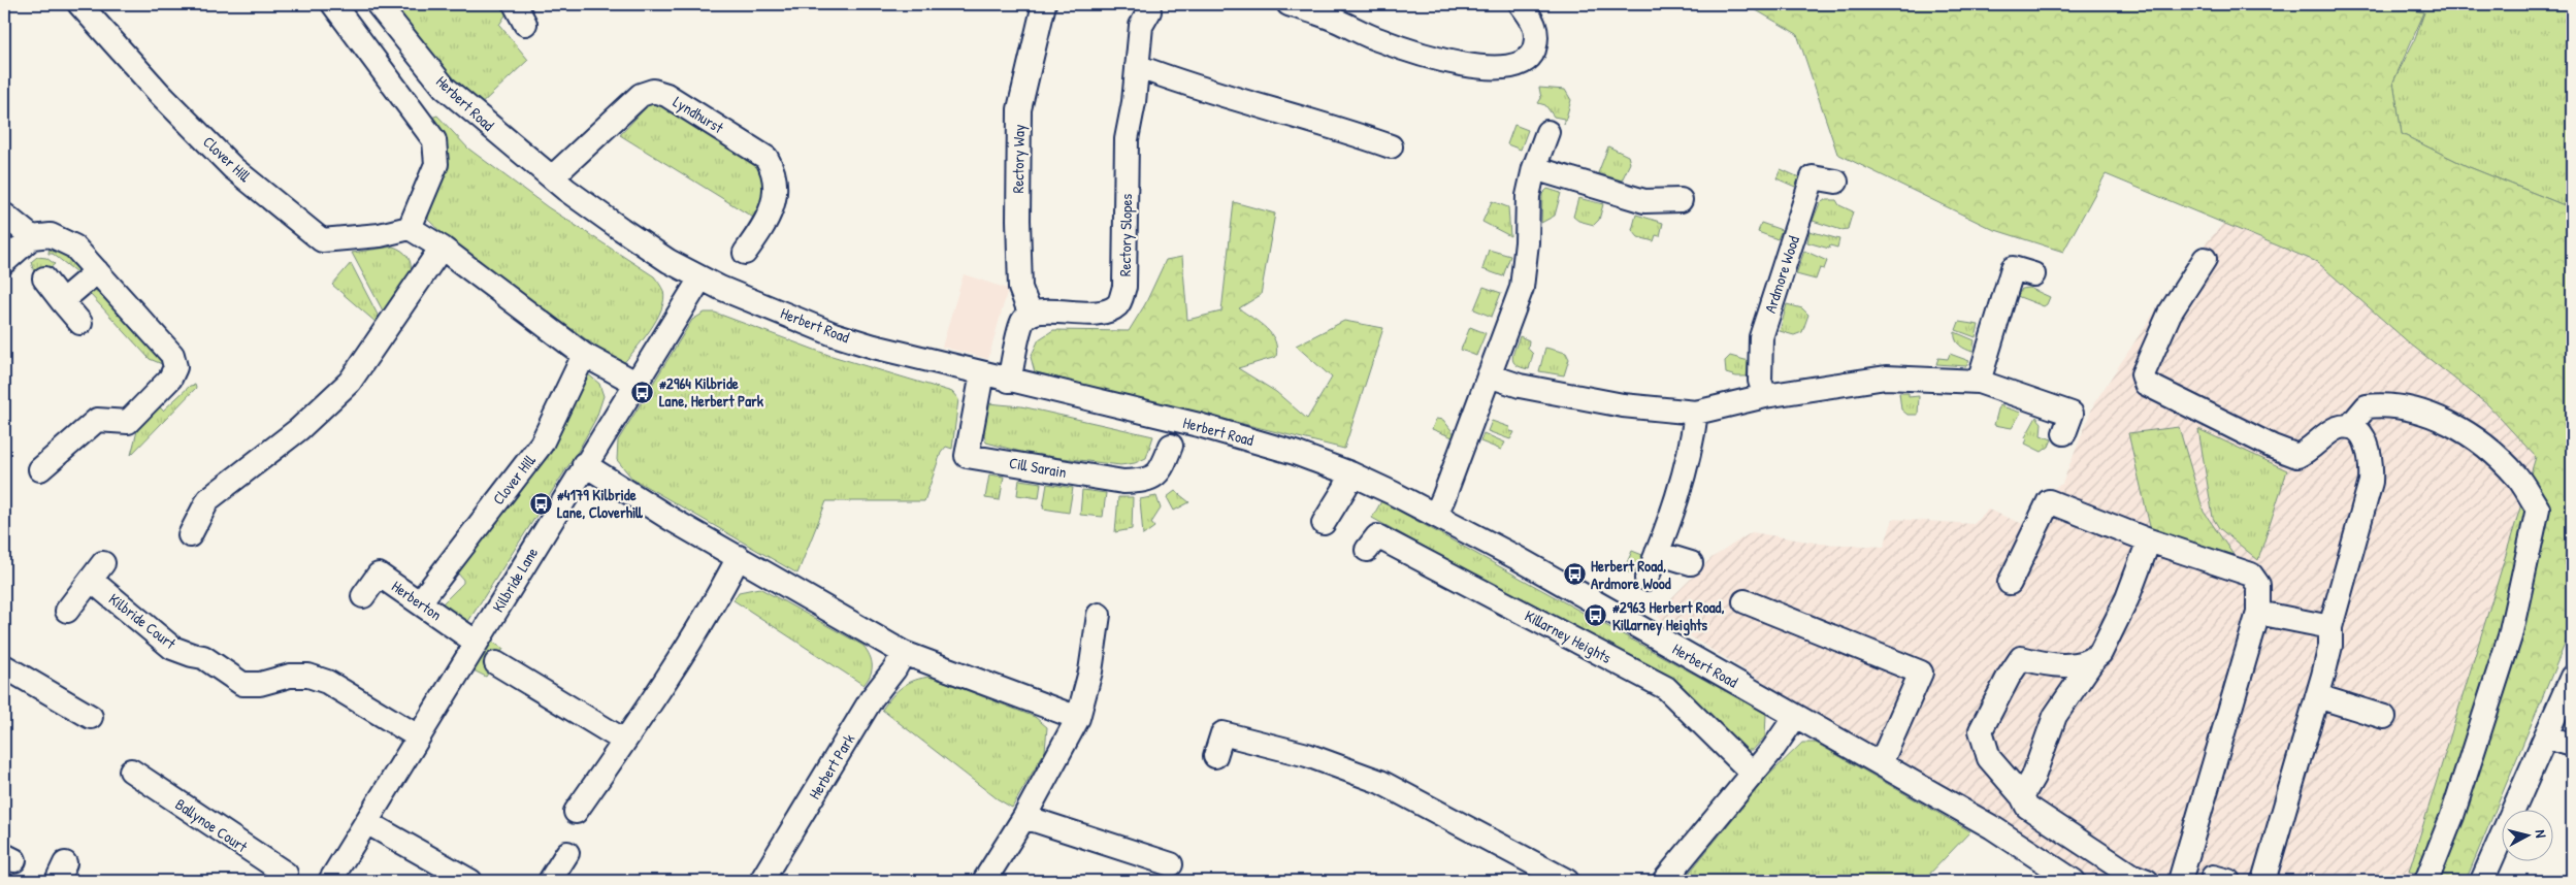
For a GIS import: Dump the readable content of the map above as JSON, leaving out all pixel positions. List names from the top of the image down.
{
  "streets": {
    "street": [
      "Herbert Road",
      "Lyndhurst",
      "Clover Hill",
      "Rectory Way",
      "Rectory Slopes",
      "Ardmore Wood",
      "Cill Sarain",
      "Kilbride Lane",
      "Herberton",
      "Kilbride Court",
      "Killarney Heights",
      "Herbert Park",
      "Ballynoe Court"
    ]
  },
  "crossings": [
    ["Herbert Road", "Lyndhurst"],
    ["Herbert Road", "Cill Sarain"],
    ["Herbert Road", "Kilbride Lane"],
    ["Rectory Way", "Rectory Slopes"],
    ["Kilbride Lane", "Herberton"],
    ["Kilbride Lane", "Kilbride Court"]
  ],
  "places": {
    "bus stop": [
      "#2964 Kilbride Lane, Herbert Park",
      "#4179 Kilbride Lane, Cloverhill",
      "Herbert Road, Ardmore Wood",
      "#2963 Herbert Road, Killarney Heights"
    ]
  },
  "north": "right"
}
